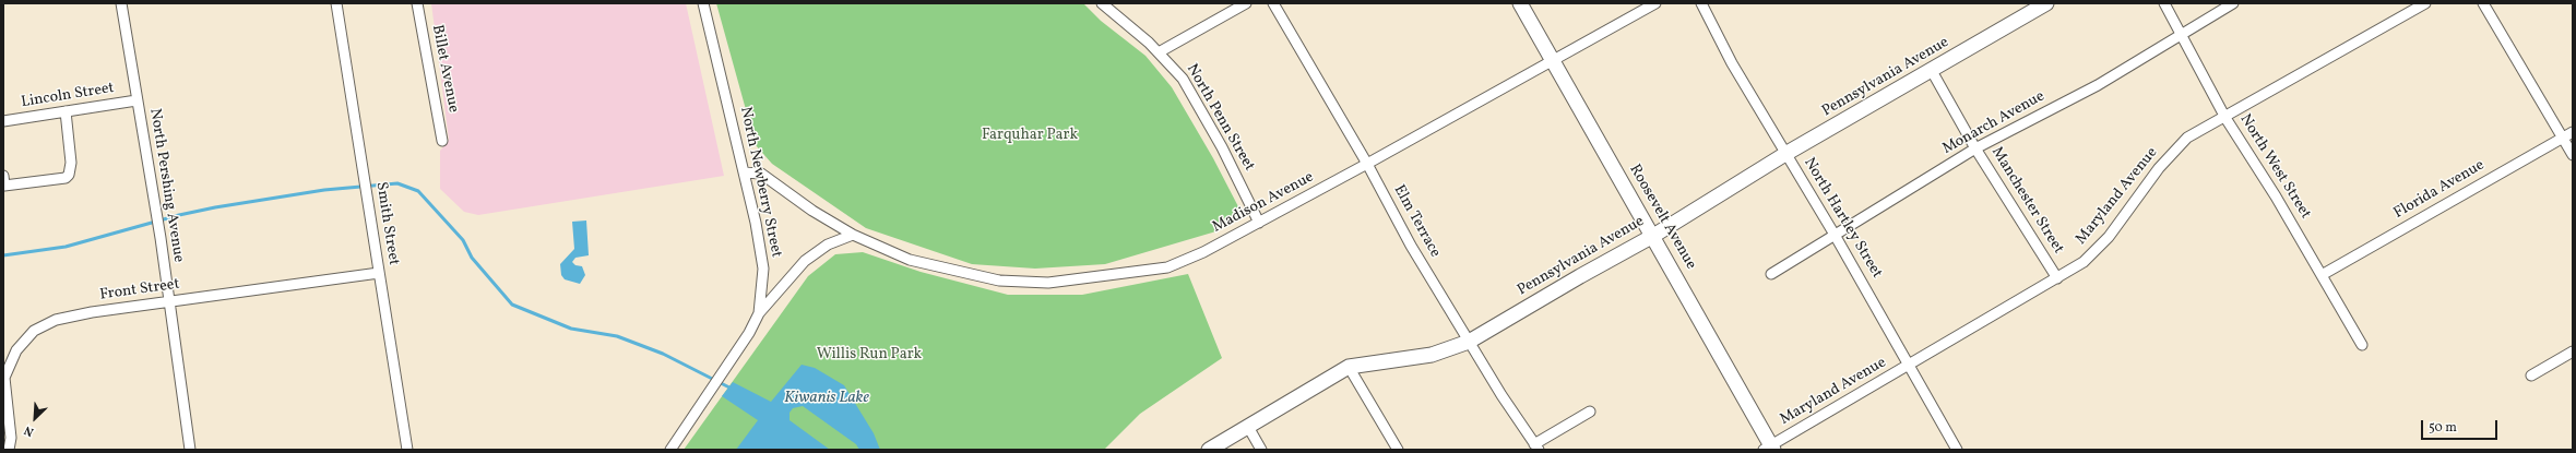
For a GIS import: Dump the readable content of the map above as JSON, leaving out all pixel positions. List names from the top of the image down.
{
  "streets": {
    "street": [
      "Billet Avenue",
      "Pennsylvania Avenue",
      "Lincoln Street",
      "North Penn Street",
      "Monarch Avenue",
      "North West Street",
      "North Newberry Street",
      "North Pershing Avenue",
      "Florida Avenue",
      "Maryland Avenue",
      "Manchester Street",
      "Madison Avenue",
      "Roosevelt Avenue",
      "North Hartley Street",
      "Elm Terrace",
      "Smith Street",
      "Front Street"
    ]
  },
  "crossings": [
    ["Pennsylvania Avenue", "Manchester Street"],
    ["Pennsylvania Avenue", "Roosevelt Avenue"],
    ["Pennsylvania Avenue", "North Hartley Street"],
    ["Pennsylvania Avenue", "Elm Terrace"],
    ["Lincoln Street", "North Pershing Avenue"],
    ["North Penn Street", "Madison Avenue"],
    ["Monarch Avenue", "North West Street"],
    ["Monarch Avenue", "Manchester Street"],
    ["Monarch Avenue", "North Hartley Street"],
    ["North West Street", "Florida Avenue"],
    ["North West Street", "Maryland Avenue"],
    ["North Newberry Street", "Madison Avenue"],
    ["North Pershing Avenue", "Front Street"],
    ["Maryland Avenue", "Manchester Street"],
    ["Maryland Avenue", "Roosevelt Avenue"],
    ["Maryland Avenue", "North Hartley Street"],
    ["Madison Avenue", "Roosevelt Avenue"],
    ["Madison Avenue", "Elm Terrace"],
    ["Smith Street", "Front Street"]
  ],
  "water": ["Kiwanis Lake"],
  "parks": ["Farquhar Park", "Willis Run Park"],
  "scale_bar": "50 m",
  "north": "bottom left"
}
